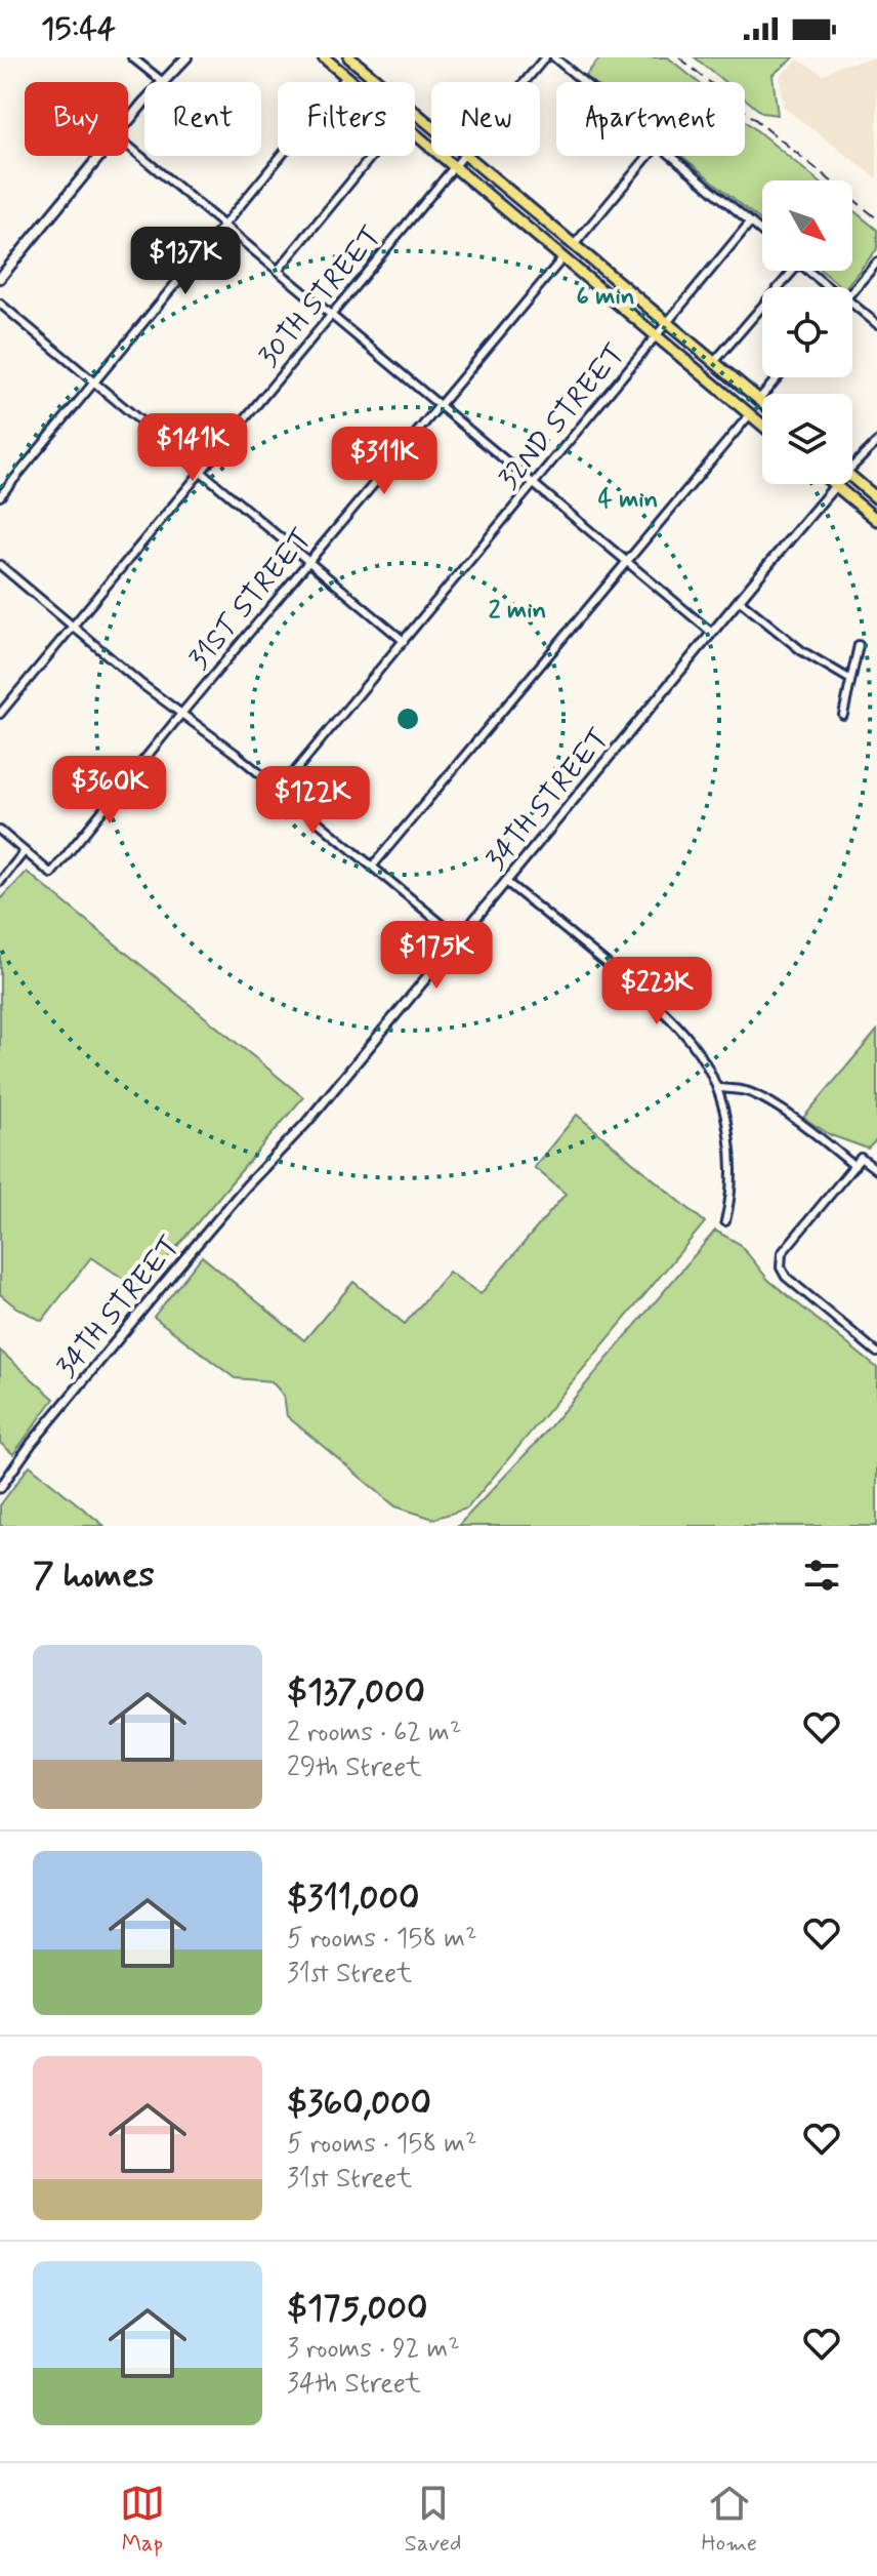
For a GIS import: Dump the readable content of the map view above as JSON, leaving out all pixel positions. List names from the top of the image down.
{
  "streets": {
    "street": [
      "30TH STREET",
      "32ND STREET",
      "31ST STREET",
      "34TH STREET"
    ]
  },
  "north": "bottom right",
  "page": {
    "status": "15:44",
    "chip": [
      "Buy",
      "Rent",
      "Filters",
      "New",
      "Apartment"
    ],
    "price": [
      "$137K",
      "$141K",
      "$311K",
      "$360K",
      "$122K",
      "$175K",
      "$223K"
    ],
    "heading": "7 homes",
    "list": [
      {
        "name": "$137,000",
        "note": "2 rooms · 62 m² · 29th Street"
      },
      {
        "name": "$311,000",
        "note": "5 rooms · 158 m² · 31st Street"
      },
      {
        "name": "$360,000",
        "note": "5 rooms · 158 m² · 31st Street"
      },
      {
        "name": "$175,000",
        "note": "3 rooms · 92 m² · 34th Street"
      }
    ],
    "tabs": ["Map", "Saved", "Home"]
  },
  "rings": ["6 min", "4 min", "2 min"]
}
